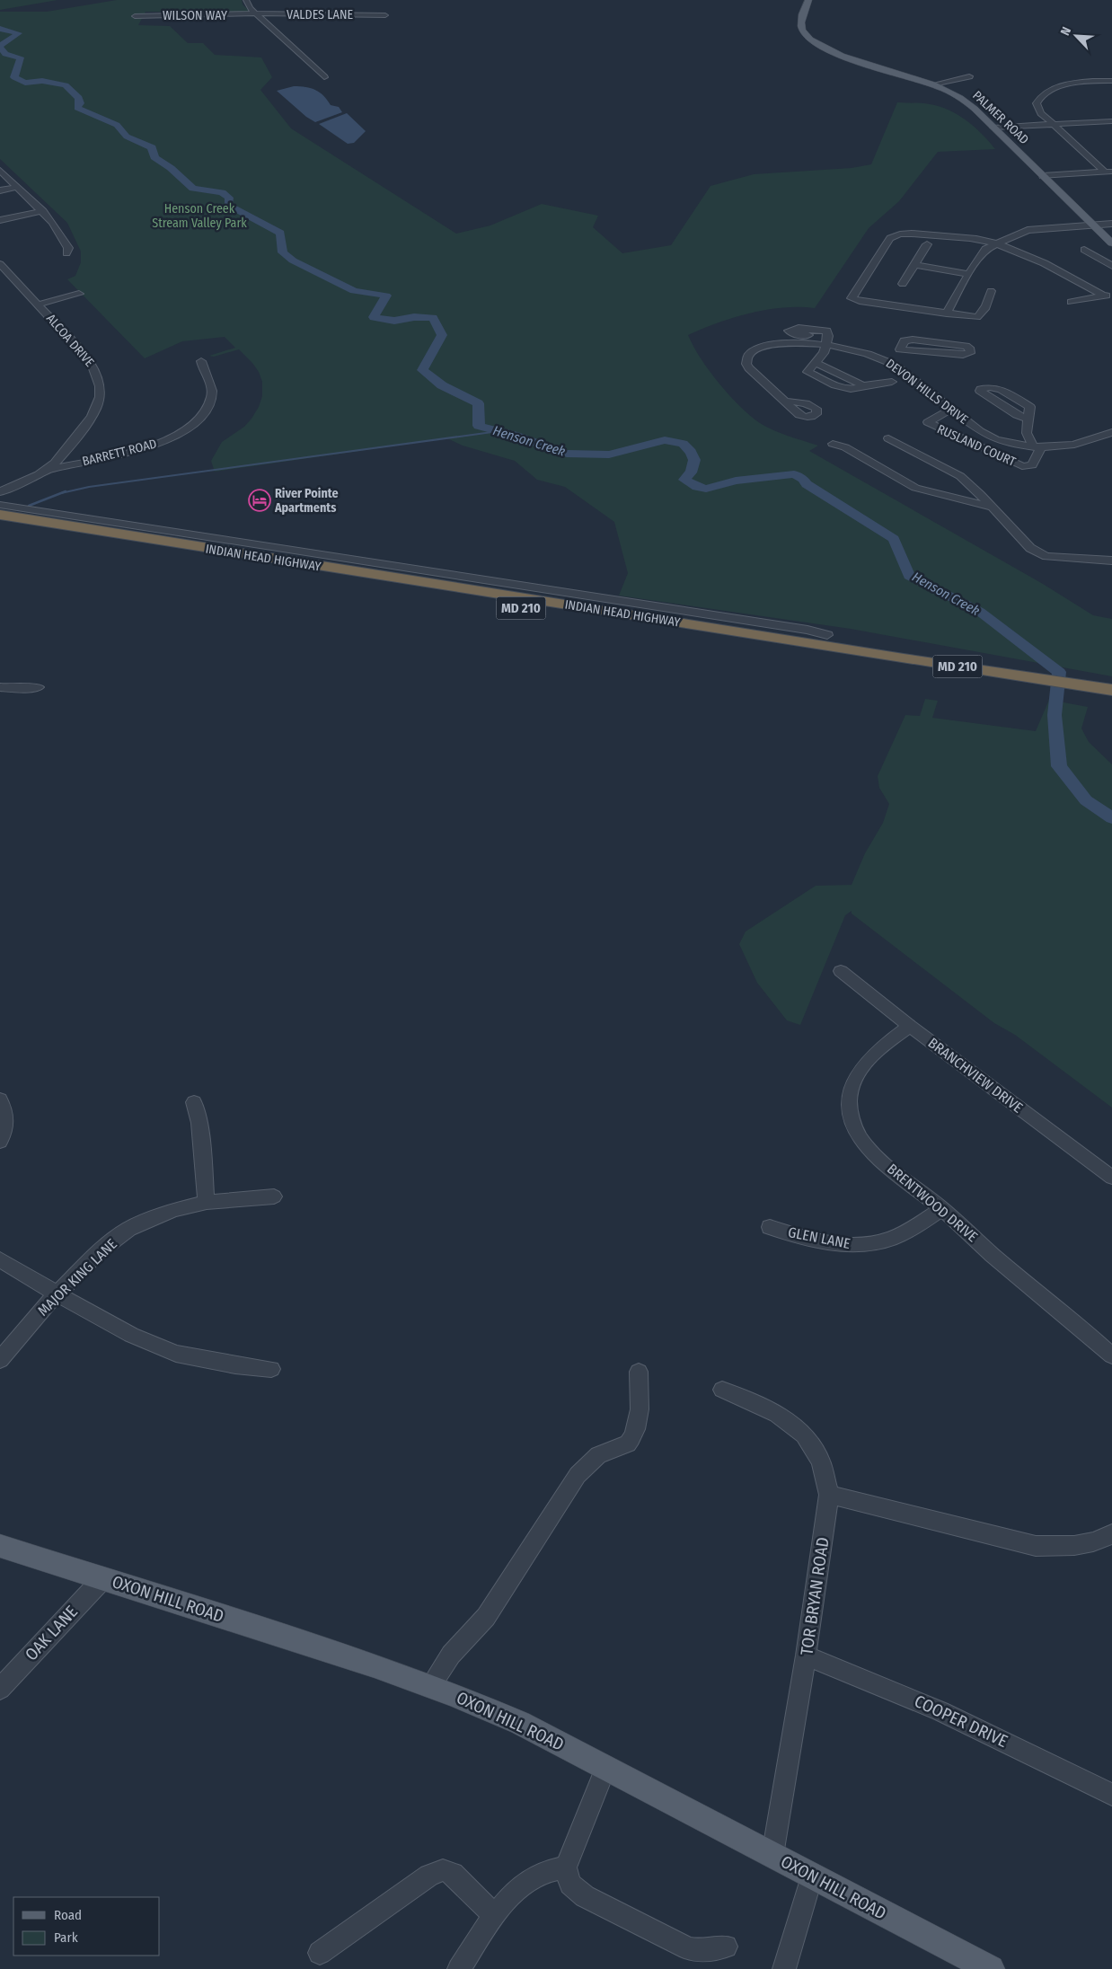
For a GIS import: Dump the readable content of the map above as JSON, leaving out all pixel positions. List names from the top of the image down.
{
  "streets": {
    "highway": ["INDIAN HEAD HIGHWAY", "MD 210"],
    "main road": ["PALMER ROAD", "OXON HILL ROAD"],
    "street": [
      "VALDES LANE",
      "WILSON WAY",
      "ALCOA DRIVE",
      "DEVON HILLS DRIVE",
      "RUSLAND COURT",
      "BARRETT ROAD",
      "BRANCHVIEW DRIVE",
      "BRENTWOOD DRIVE",
      "GLEN LANE",
      "MAJOR KING LANE",
      "TOR BRYAN ROAD",
      "OAK LANE",
      "COOPER DRIVE"
    ]
  },
  "crossings": [
    ["VALDES LANE", "WILSON WAY"],
    ["ALCOA DRIVE", "BARRETT ROAD"],
    ["DEVON HILLS DRIVE", "RUSLAND COURT"],
    ["BRANCHVIEW DRIVE", "BRENTWOOD DRIVE"],
    ["BRENTWOOD DRIVE", "GLEN LANE"],
    ["TOR BRYAN ROAD", "OXON HILL ROAD"],
    ["TOR BRYAN ROAD", "COOPER DRIVE"],
    ["OXON HILL ROAD", "OAK LANE"]
  ],
  "water": ["Henson Creek"],
  "parks": ["Henson Creek Stream Valley Park"],
  "places": {
    "hotel": ["River Pointe Apartments"]
  },
  "legend": ["Road", "Park"],
  "north": "top left"
}
